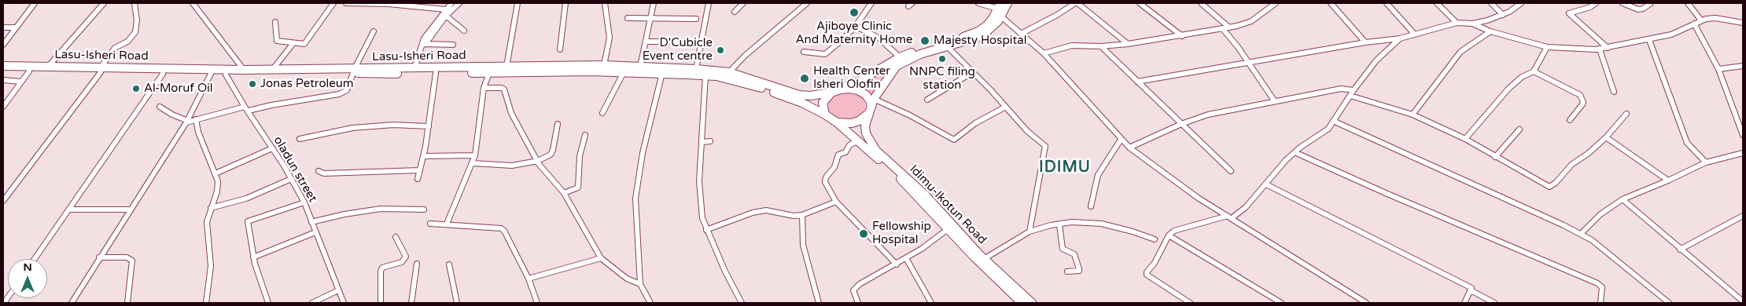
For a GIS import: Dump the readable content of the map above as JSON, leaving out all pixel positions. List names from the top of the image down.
{
  "streets": {
    "main road": ["Lasu-Isheri Road", "Idimu-Ikotun Road"],
    "street": ["oladun street"]
  },
  "crossings": [
    ["Lasu-Isheri Road", "oladun street"],
    ["Lasu-Isheri Road", "Idimu-Ikotun Road"]
  ],
  "districts": ["IDIMU"],
  "places": [
    "Ajiboye Clinic And Maternity Home",
    "Majesty Hospital",
    "D'Cubicle Event centre",
    "NNPC filing station",
    "Health Center Isheri Olofin",
    "Jonas Petroleum",
    "Al-Moruf Oil",
    "Fellowship Hospital"
  ],
  "north": "top"
}
